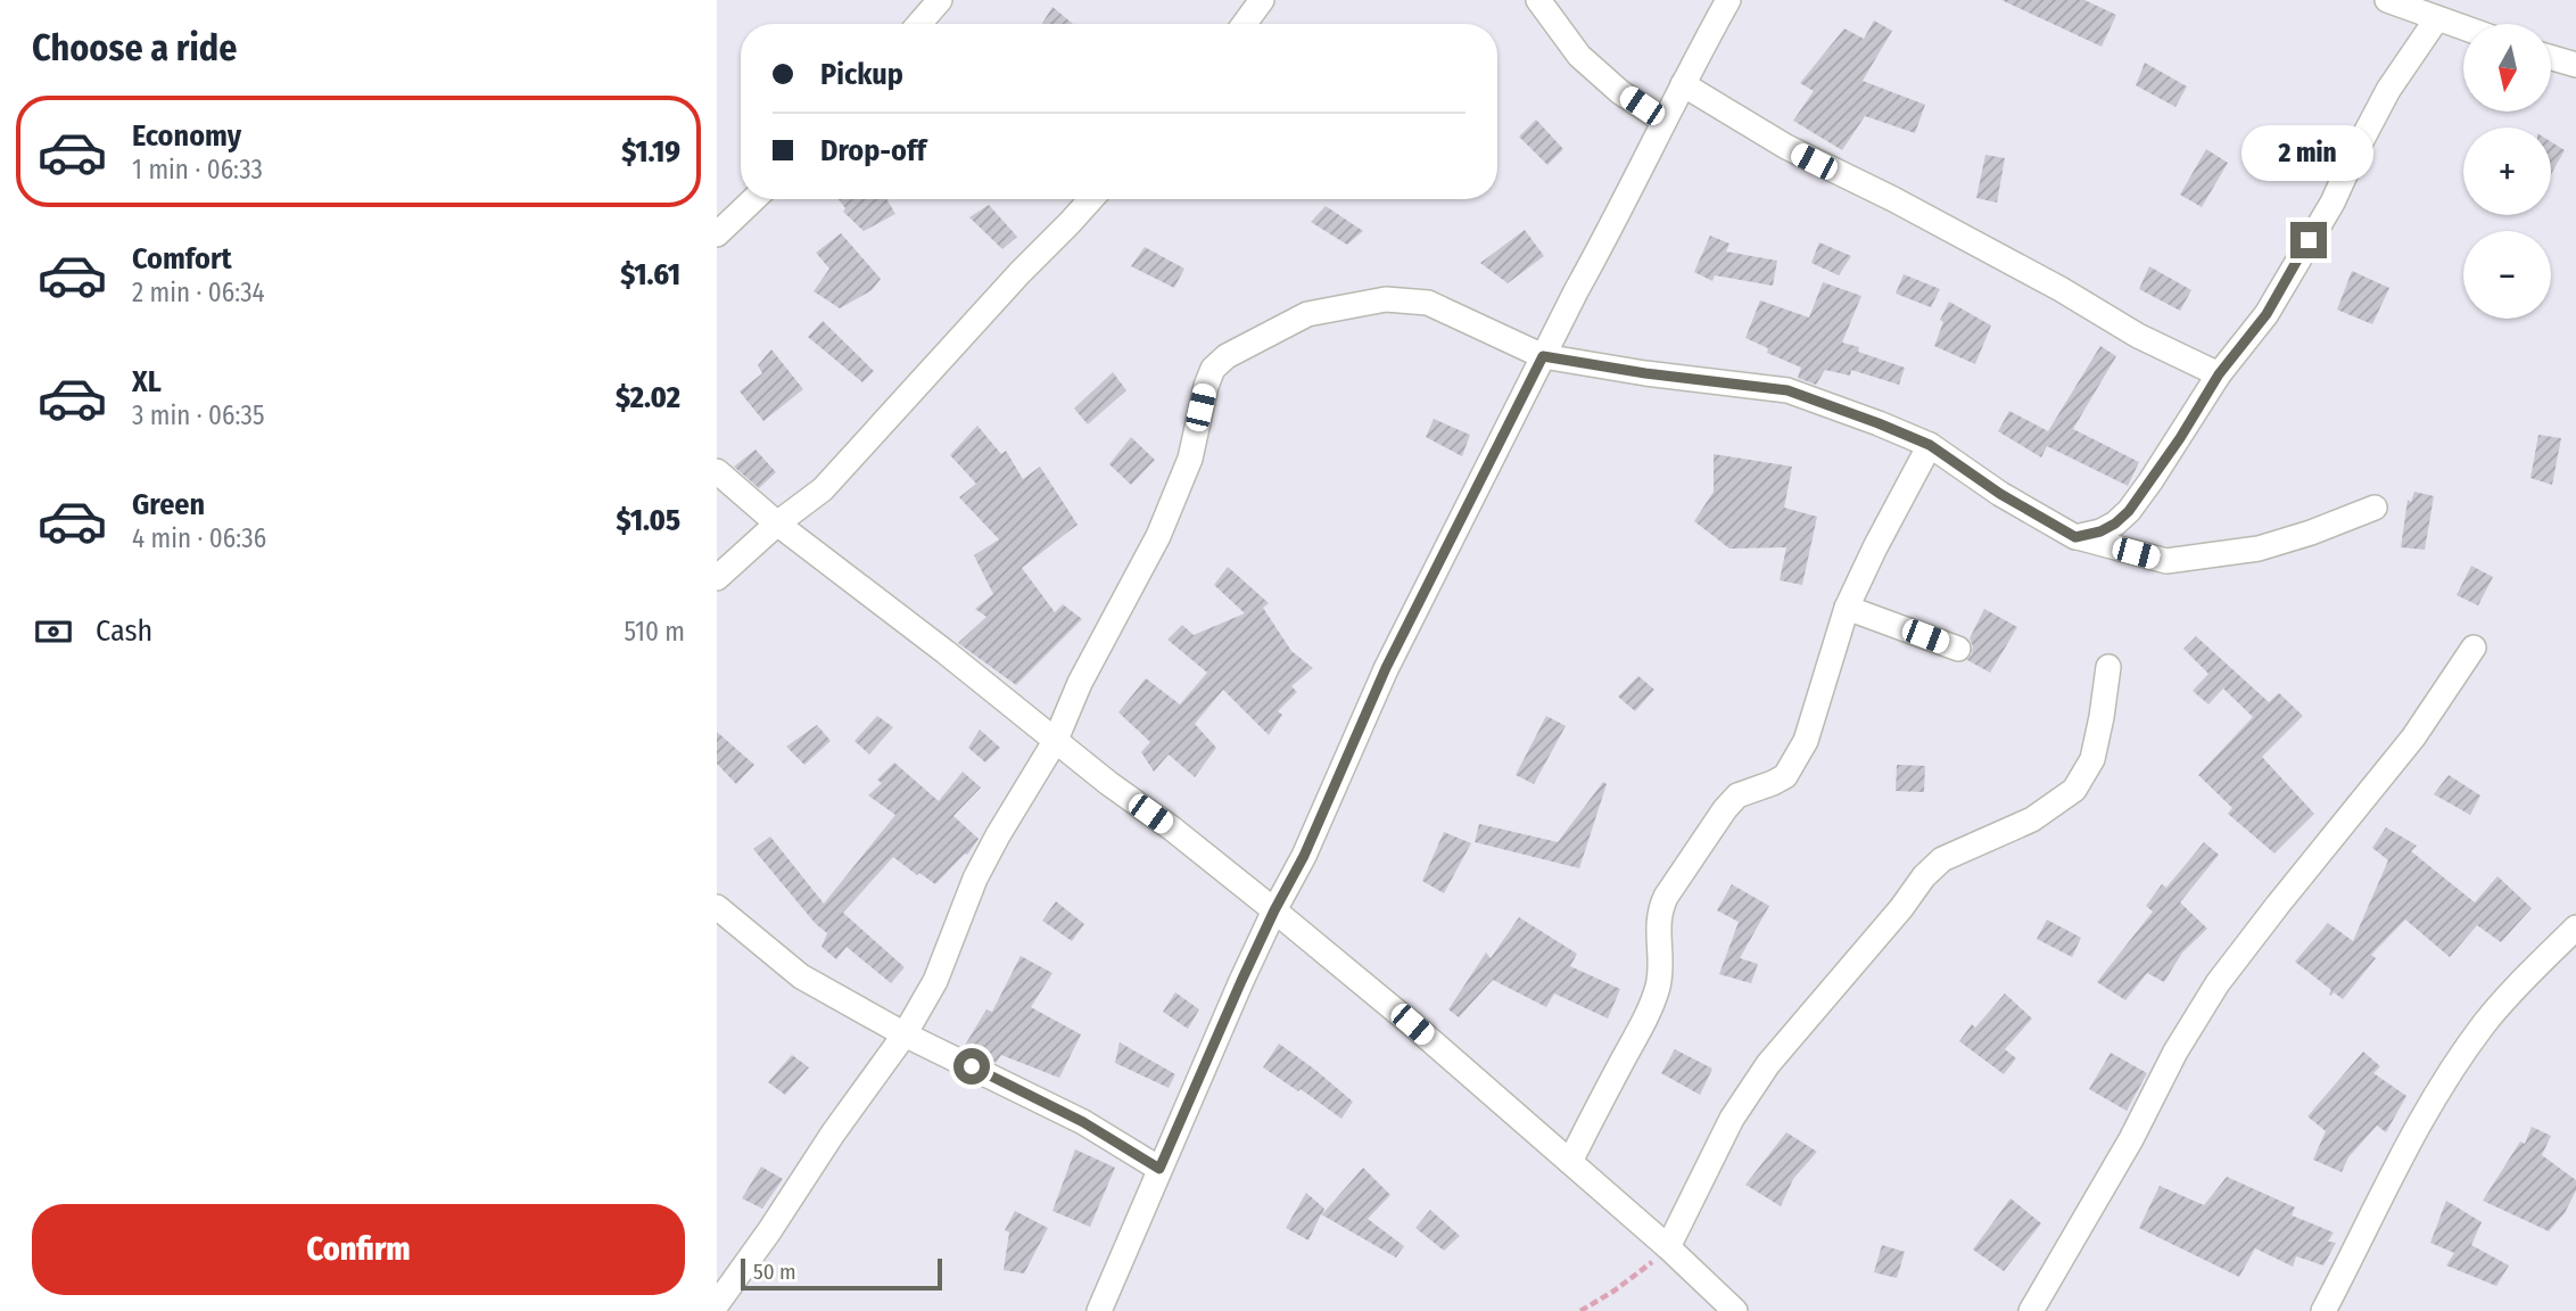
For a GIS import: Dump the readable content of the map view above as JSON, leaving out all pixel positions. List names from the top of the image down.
{
  "scale_bar": "50 m",
  "north": "bottom",
  "page": {
    "heading": "Choose a ride",
    "map_buttons": ["+", "−"],
    "banner": ["Pickup", "Drop-off"],
    "list": [
      {
        "name": "Economy",
        "note": "1 min · 06:33",
        "value": "$1.19"
      },
      {
        "name": "Comfort",
        "note": "2 min · 06:34",
        "value": "$1.61"
      },
      {
        "name": "XL",
        "note": "3 min · 06:35",
        "value": "$2.02"
      },
      {
        "name": "Green",
        "note": "4 min · 06:36",
        "value": "$1.05"
      }
    ],
    "bubble": "2 min",
    "pay": ["Cash", "510 m"],
    "buttons": "Confirm",
    "scale": "50 m"
  }
}
